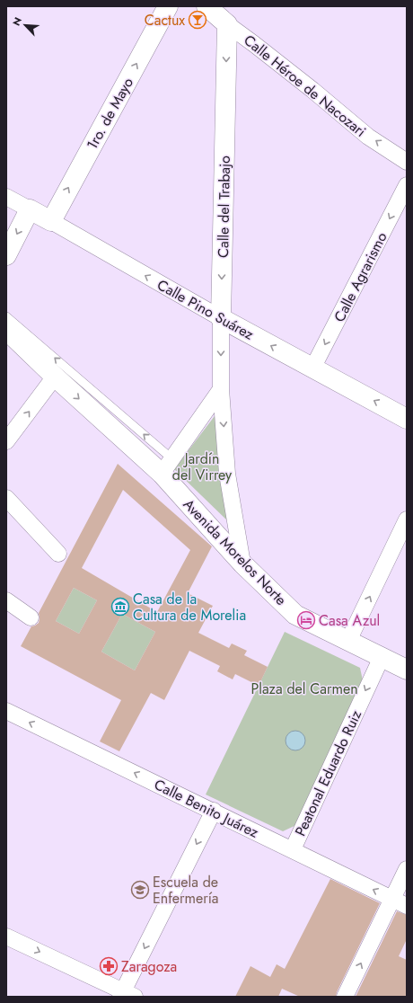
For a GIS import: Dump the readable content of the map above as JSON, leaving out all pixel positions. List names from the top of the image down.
{
  "streets": {
    "street": [
      "Calle Héroe de Nacozari",
      "1ro. de Mayo",
      "Calle del Trabajo",
      "Calle Agrarismo",
      "Calle Pino Suárez",
      "Avenida Morelos Norte",
      "Peatonal Eduardo Ruiz",
      "Calle Benito Juárez"
    ]
  },
  "crossings": [
    ["Calle Héroe de Nacozari", "Calle del Trabajo"],
    ["1ro. de Mayo", "Calle Pino Suárez"],
    ["Calle del Trabajo", "Calle Pino Suárez"],
    ["Calle del Trabajo", "Avenida Morelos Norte"],
    ["Calle Agrarismo", "Calle Pino Suárez"],
    ["Avenida Morelos Norte", "Peatonal Eduardo Ruiz"],
    ["Peatonal Eduardo Ruiz", "Calle Benito Juárez"]
  ],
  "one_way": [
    "Calle Héroe de Nacozari",
    "1ro. de Mayo",
    "Calle del Trabajo",
    "Calle Agrarismo",
    "Calle Pino Suárez",
    "Peatonal Eduardo Ruiz",
    "Calle Benito Juárez"
  ],
  "parks": ["Jardín del Virrey", "Plaza del Carmen"],
  "places": {
    "bar": ["Cactux"],
    "museum": ["Casa de la Cultura de Morelia"],
    "hotel": ["Casa Azul"],
    "school or university": ["Escuela de Enfermería"],
    "pharmacy": ["Zaragoza"]
  },
  "north": "top left"
}
